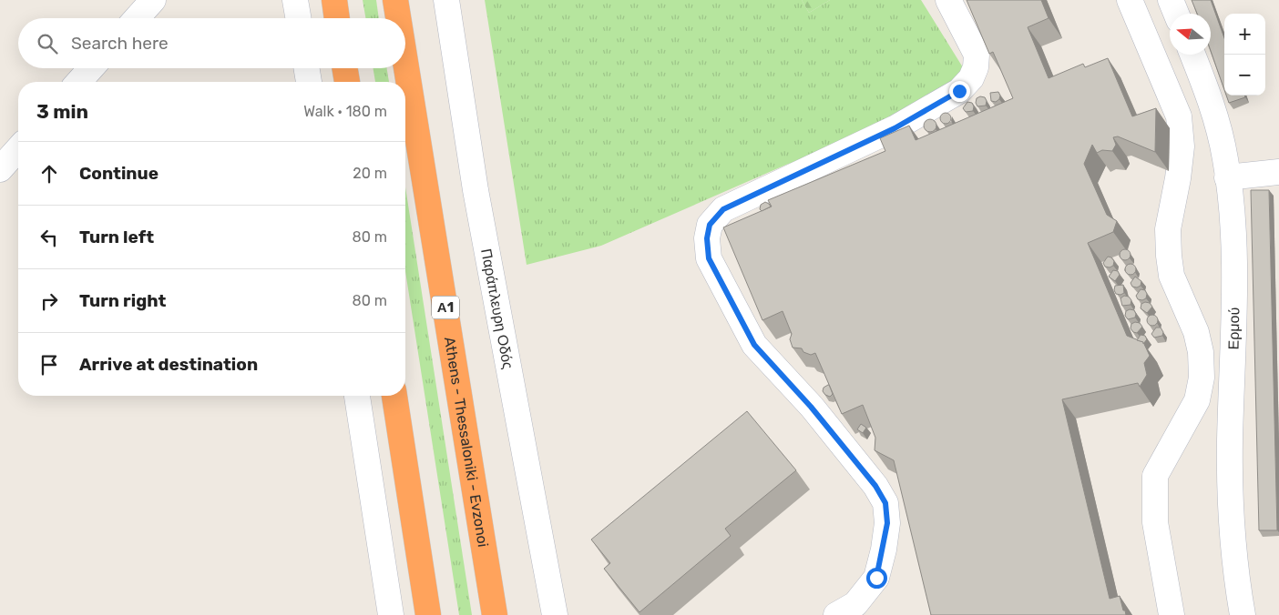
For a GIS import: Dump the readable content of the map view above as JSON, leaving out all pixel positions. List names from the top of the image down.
{
  "streets": {
    "highway": ["Α1", "Athens - Thessaloniki - Evzonoi"],
    "street": ["Παράπλευρη Οδός", "Ερμού"]
  },
  "north": "left",
  "page": {
    "map_buttons": ["+", "−"],
    "search": "Search here",
    "heading": ["3 min", "Walk · 180 m"],
    "list": [
      ["Continue", "20 m"],
      ["Turn left", "80 m"],
      ["Turn right", "80 m"],
      "Arrive at destination"
    ]
  }
}
